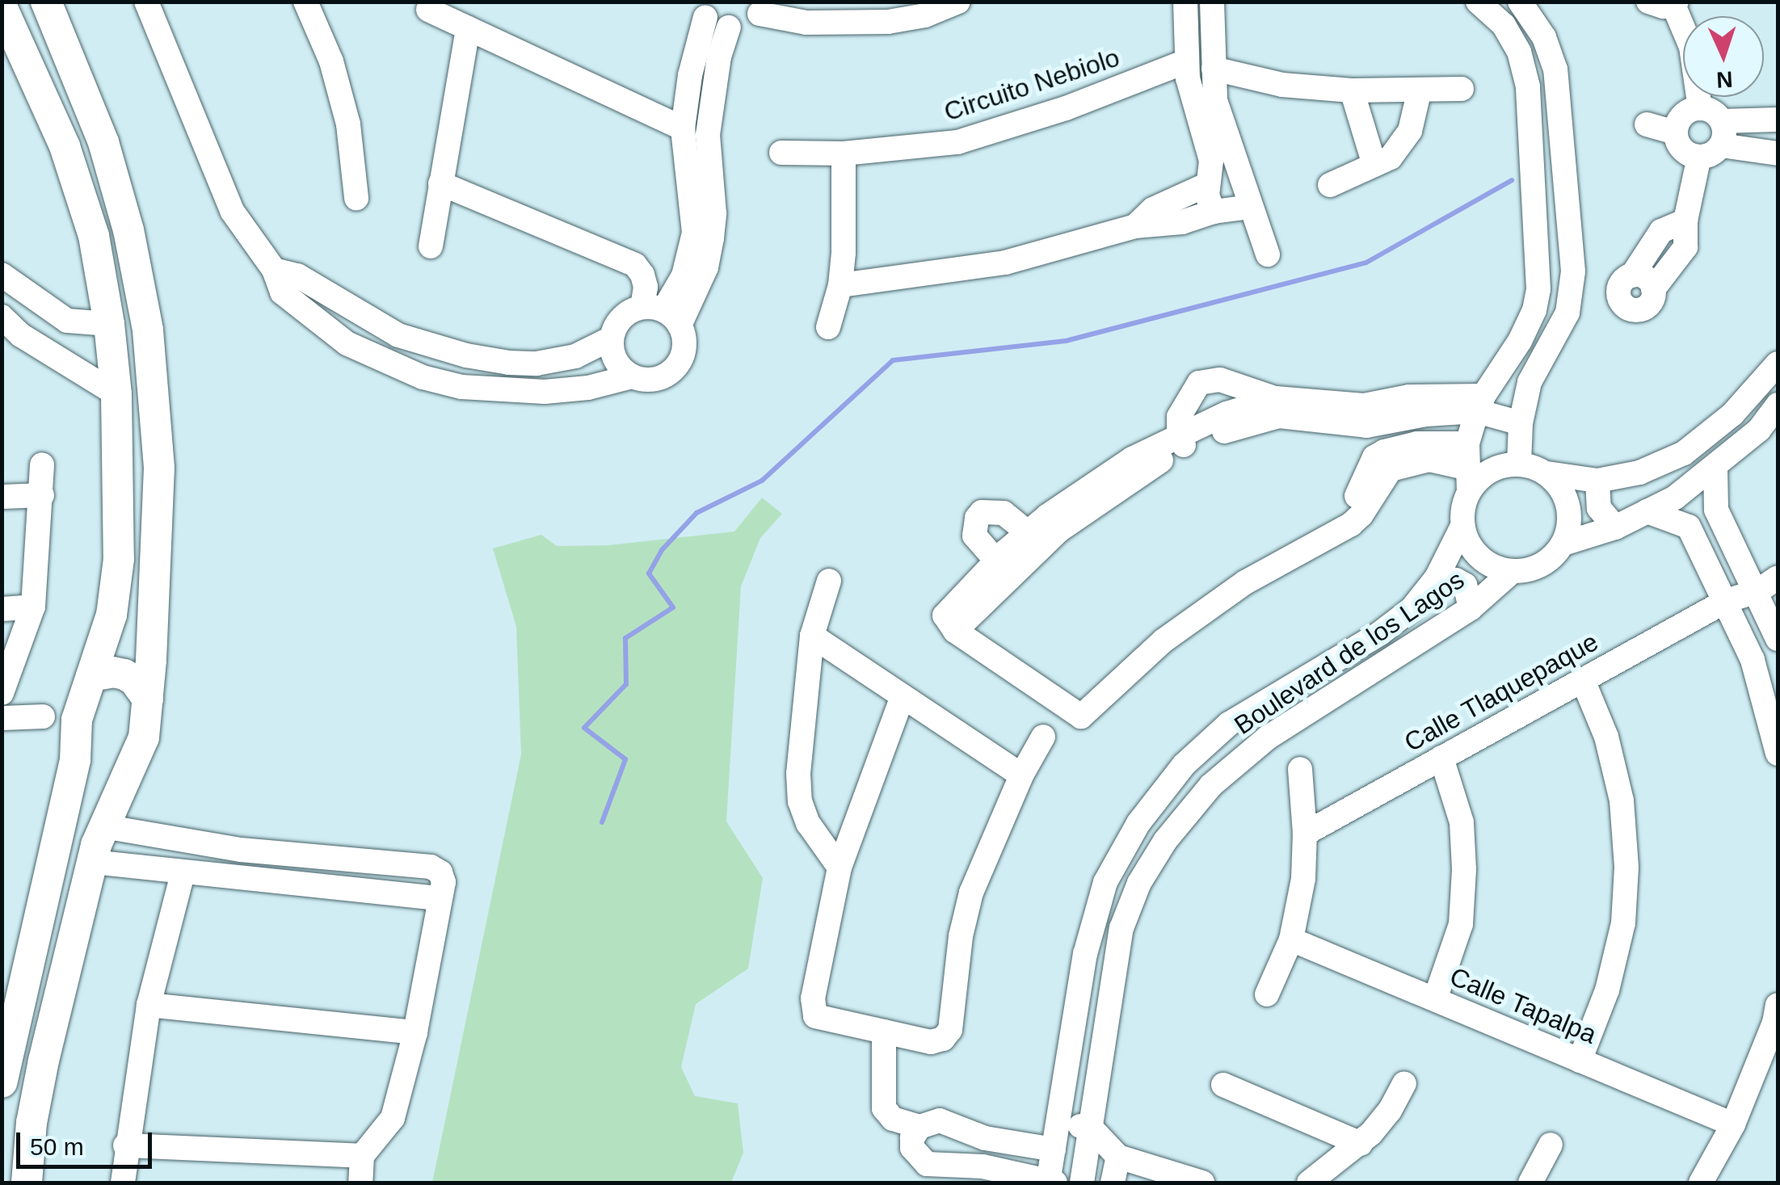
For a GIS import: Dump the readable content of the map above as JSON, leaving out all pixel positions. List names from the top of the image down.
{
  "streets": {
    "street": [
      "Circuito Nebiolo",
      "Boulevard de los Lagos",
      "Calle Tlaquepaque",
      "Calle Tapalpa"
    ]
  },
  "scale_bar": "50 m",
  "north": "bottom"
}
